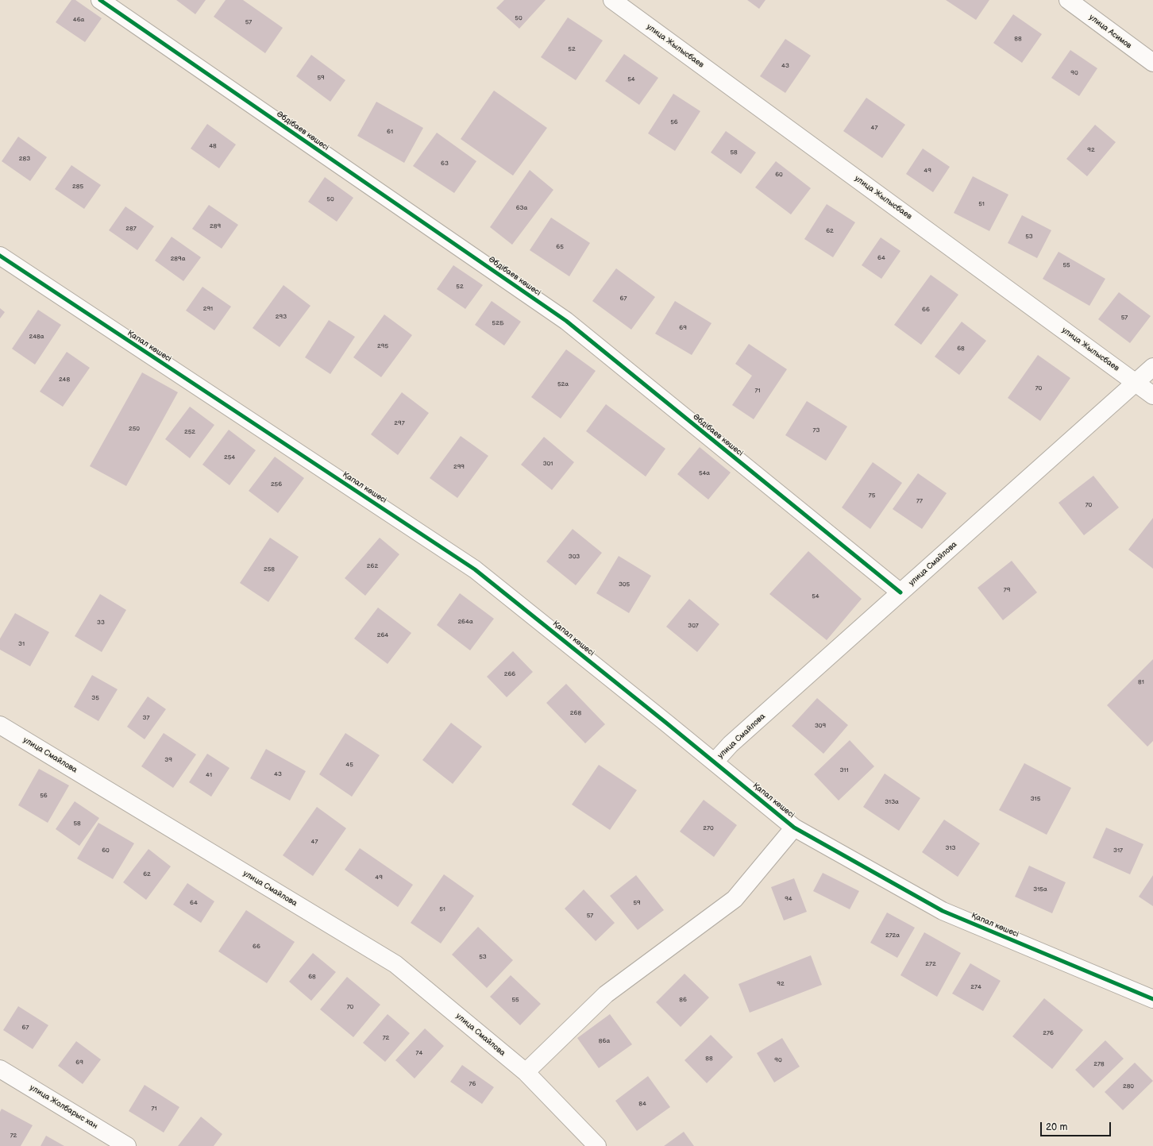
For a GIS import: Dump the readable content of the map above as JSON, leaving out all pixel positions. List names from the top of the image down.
{
  "streets": {
    "street": [
      "улица Асимов",
      "улица Жылысбаев",
      "Әбдібаев көшесі",
      "Қапал көшесі",
      "улица Смайлова",
      "улица Жолбарыс хан"
    ]
  },
  "crossings": [
    ["улица Жылысбаев", "улица Смайлова"],
    ["Әбдібаев көшесі", "улица Смайлова"],
    ["Қапал көшесі", "улица Смайлова"]
  ],
  "house_numbers": [
    "50",
    "46а",
    "57",
    "88",
    "52",
    "43",
    "90",
    "59",
    "54",
    "56",
    "47",
    "61",
    "48",
    "92",
    "58",
    "283",
    "63",
    "49",
    "60",
    "285",
    "50",
    "51",
    "63а",
    "289",
    "287",
    "62",
    "53",
    "65",
    "64",
    "289а",
    "55",
    "52",
    "67",
    "291",
    "66",
    "293",
    "57",
    "52Б",
    "69",
    "248а",
    "295",
    "68",
    "248",
    "52а",
    "70",
    "71",
    "297",
    "250",
    "73",
    "252",
    "254",
    "301",
    "299",
    "54а",
    "256",
    "75",
    "77",
    "70",
    "303",
    "262",
    "258",
    "305",
    "79",
    "54",
    "264а",
    "33",
    "307",
    "264",
    "31",
    "266",
    "81",
    "35",
    "268",
    "37",
    "309",
    "39",
    "45",
    "311",
    "43",
    "41",
    "56",
    "315",
    "313а",
    "58",
    "270",
    "47",
    "313",
    "60",
    "317",
    "62",
    "49",
    "315а",
    "94",
    "64",
    "59",
    "51",
    "57",
    "272а",
    "66",
    "53",
    "272",
    "68",
    "92",
    "274",
    "55",
    "86",
    "70",
    "67",
    "276",
    "72",
    "86а",
    "74",
    "88",
    "90",
    "69",
    "278",
    "76",
    "280",
    "84",
    "71",
    "72"
  ],
  "scale_bar": "20 m"
}
